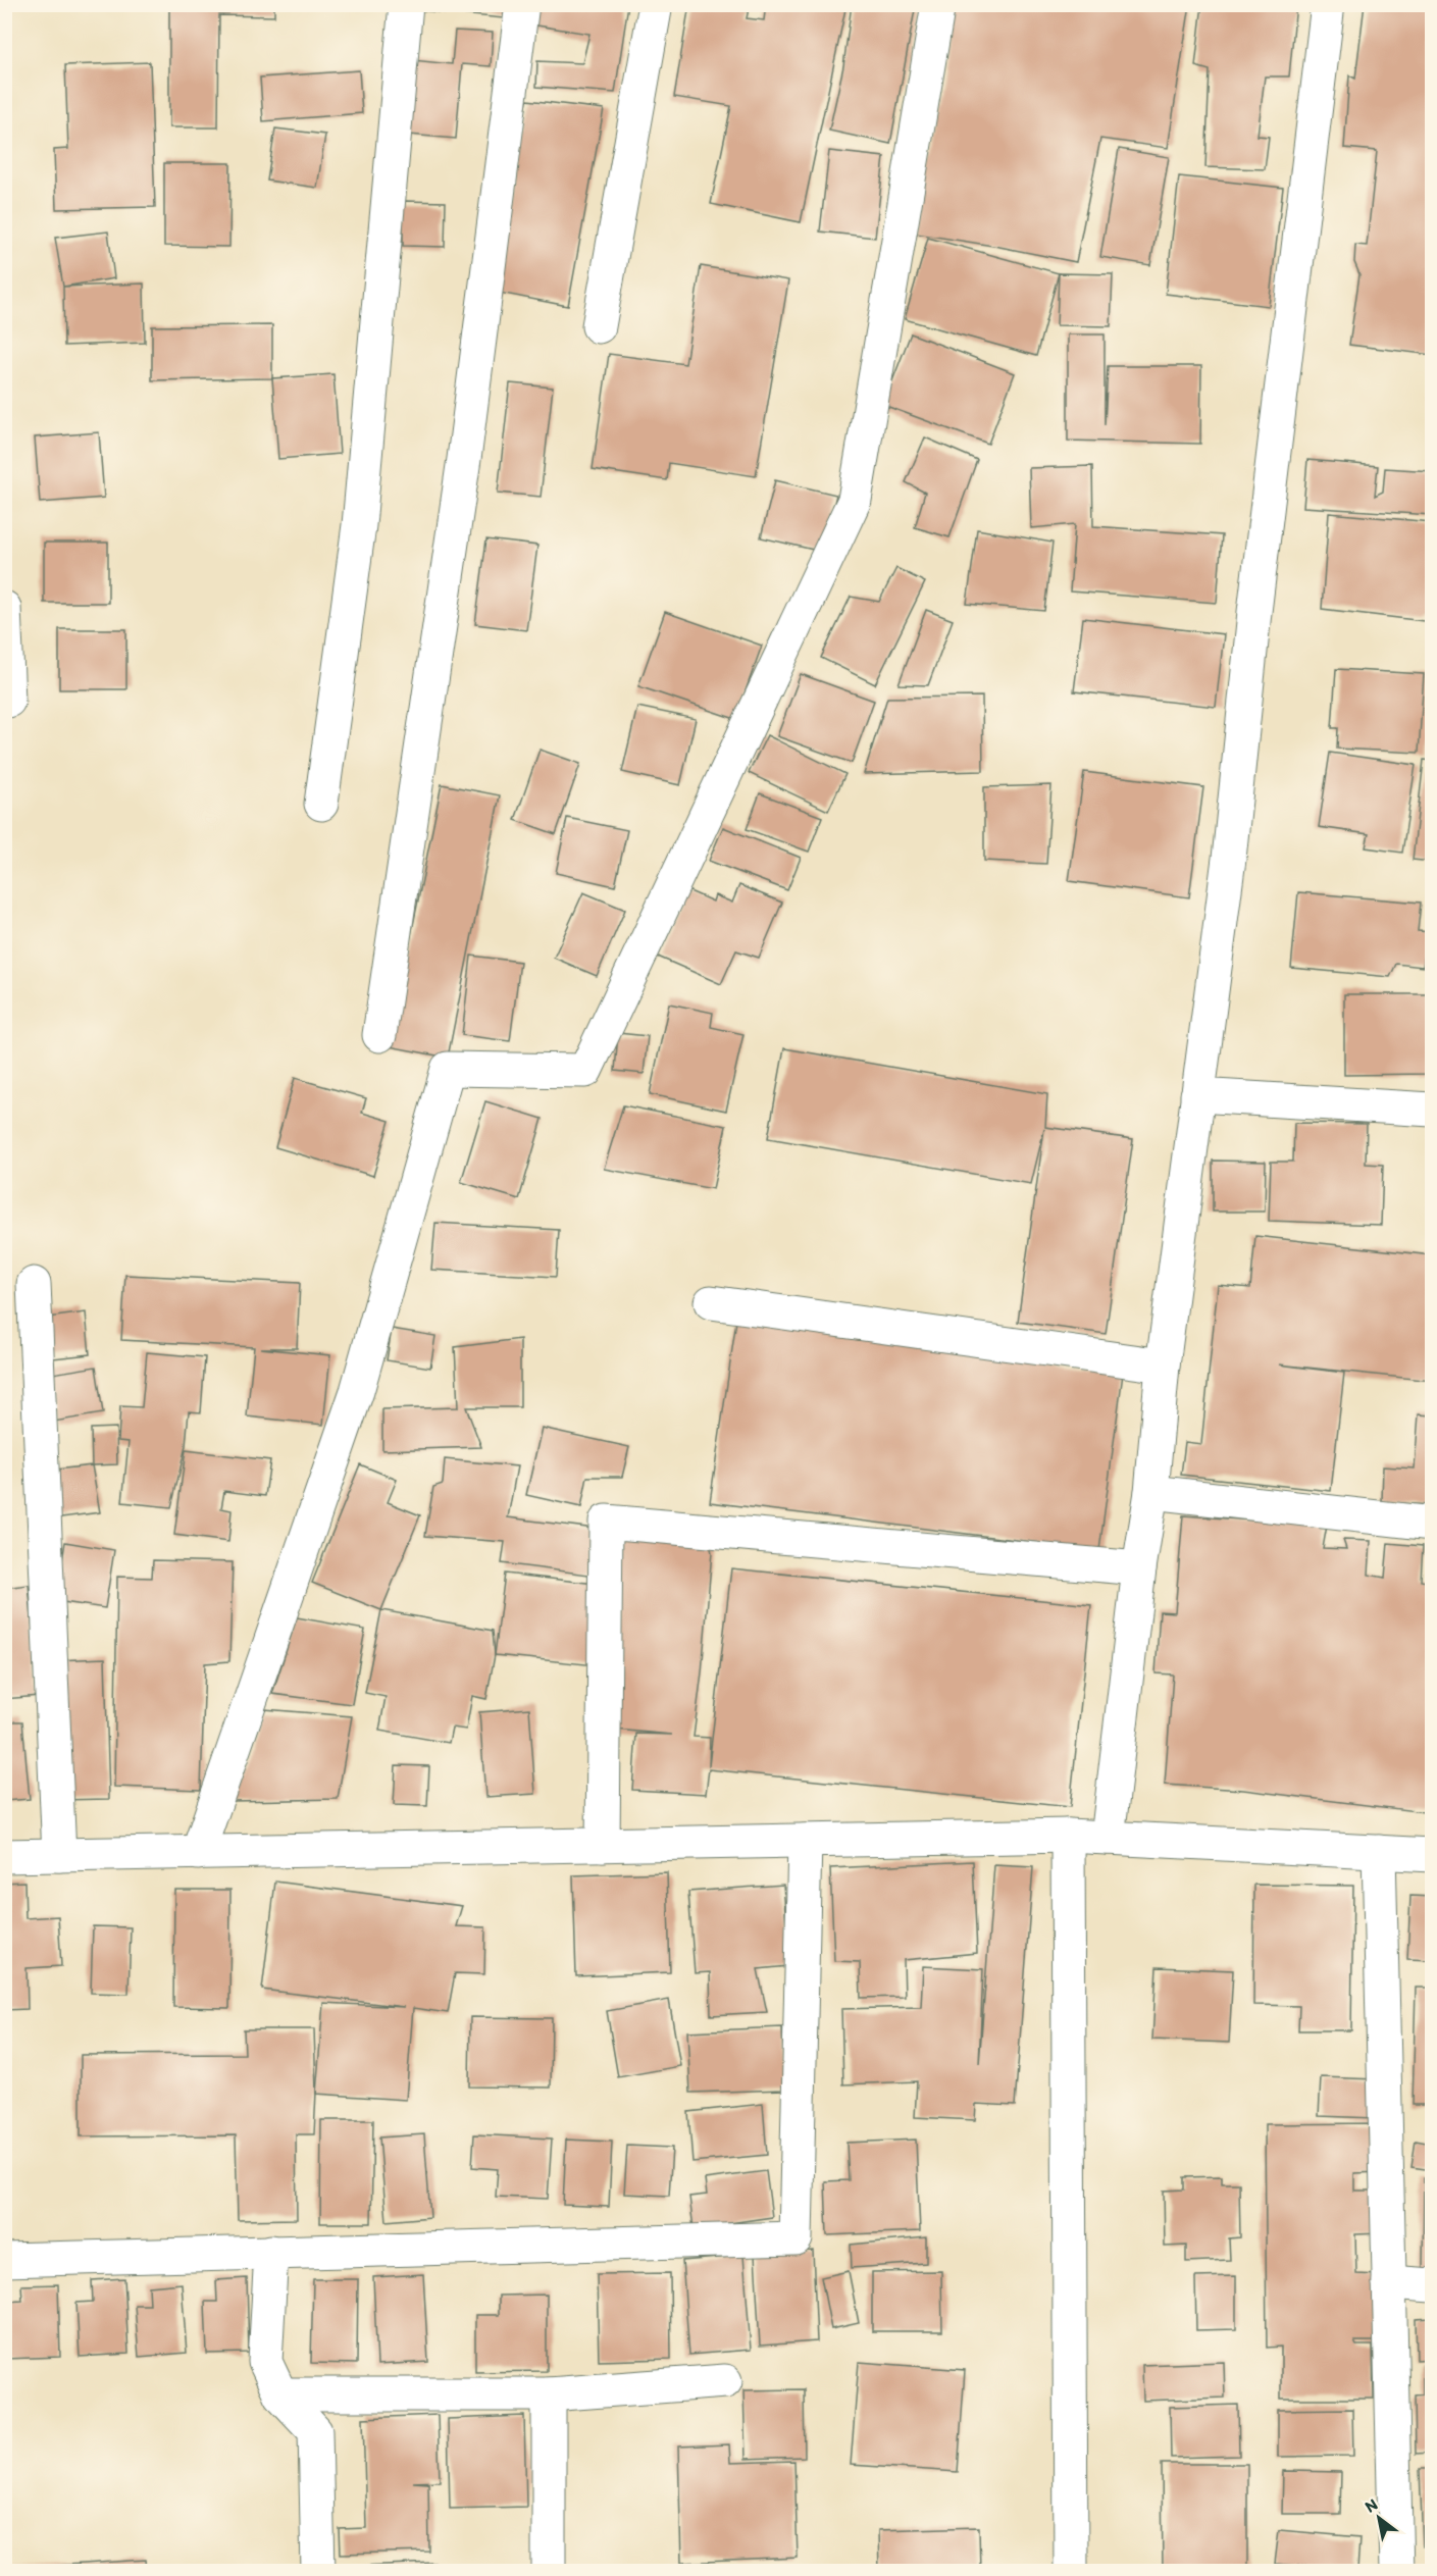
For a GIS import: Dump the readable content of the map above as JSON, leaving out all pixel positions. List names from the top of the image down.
{
  "north": "top left"
}
